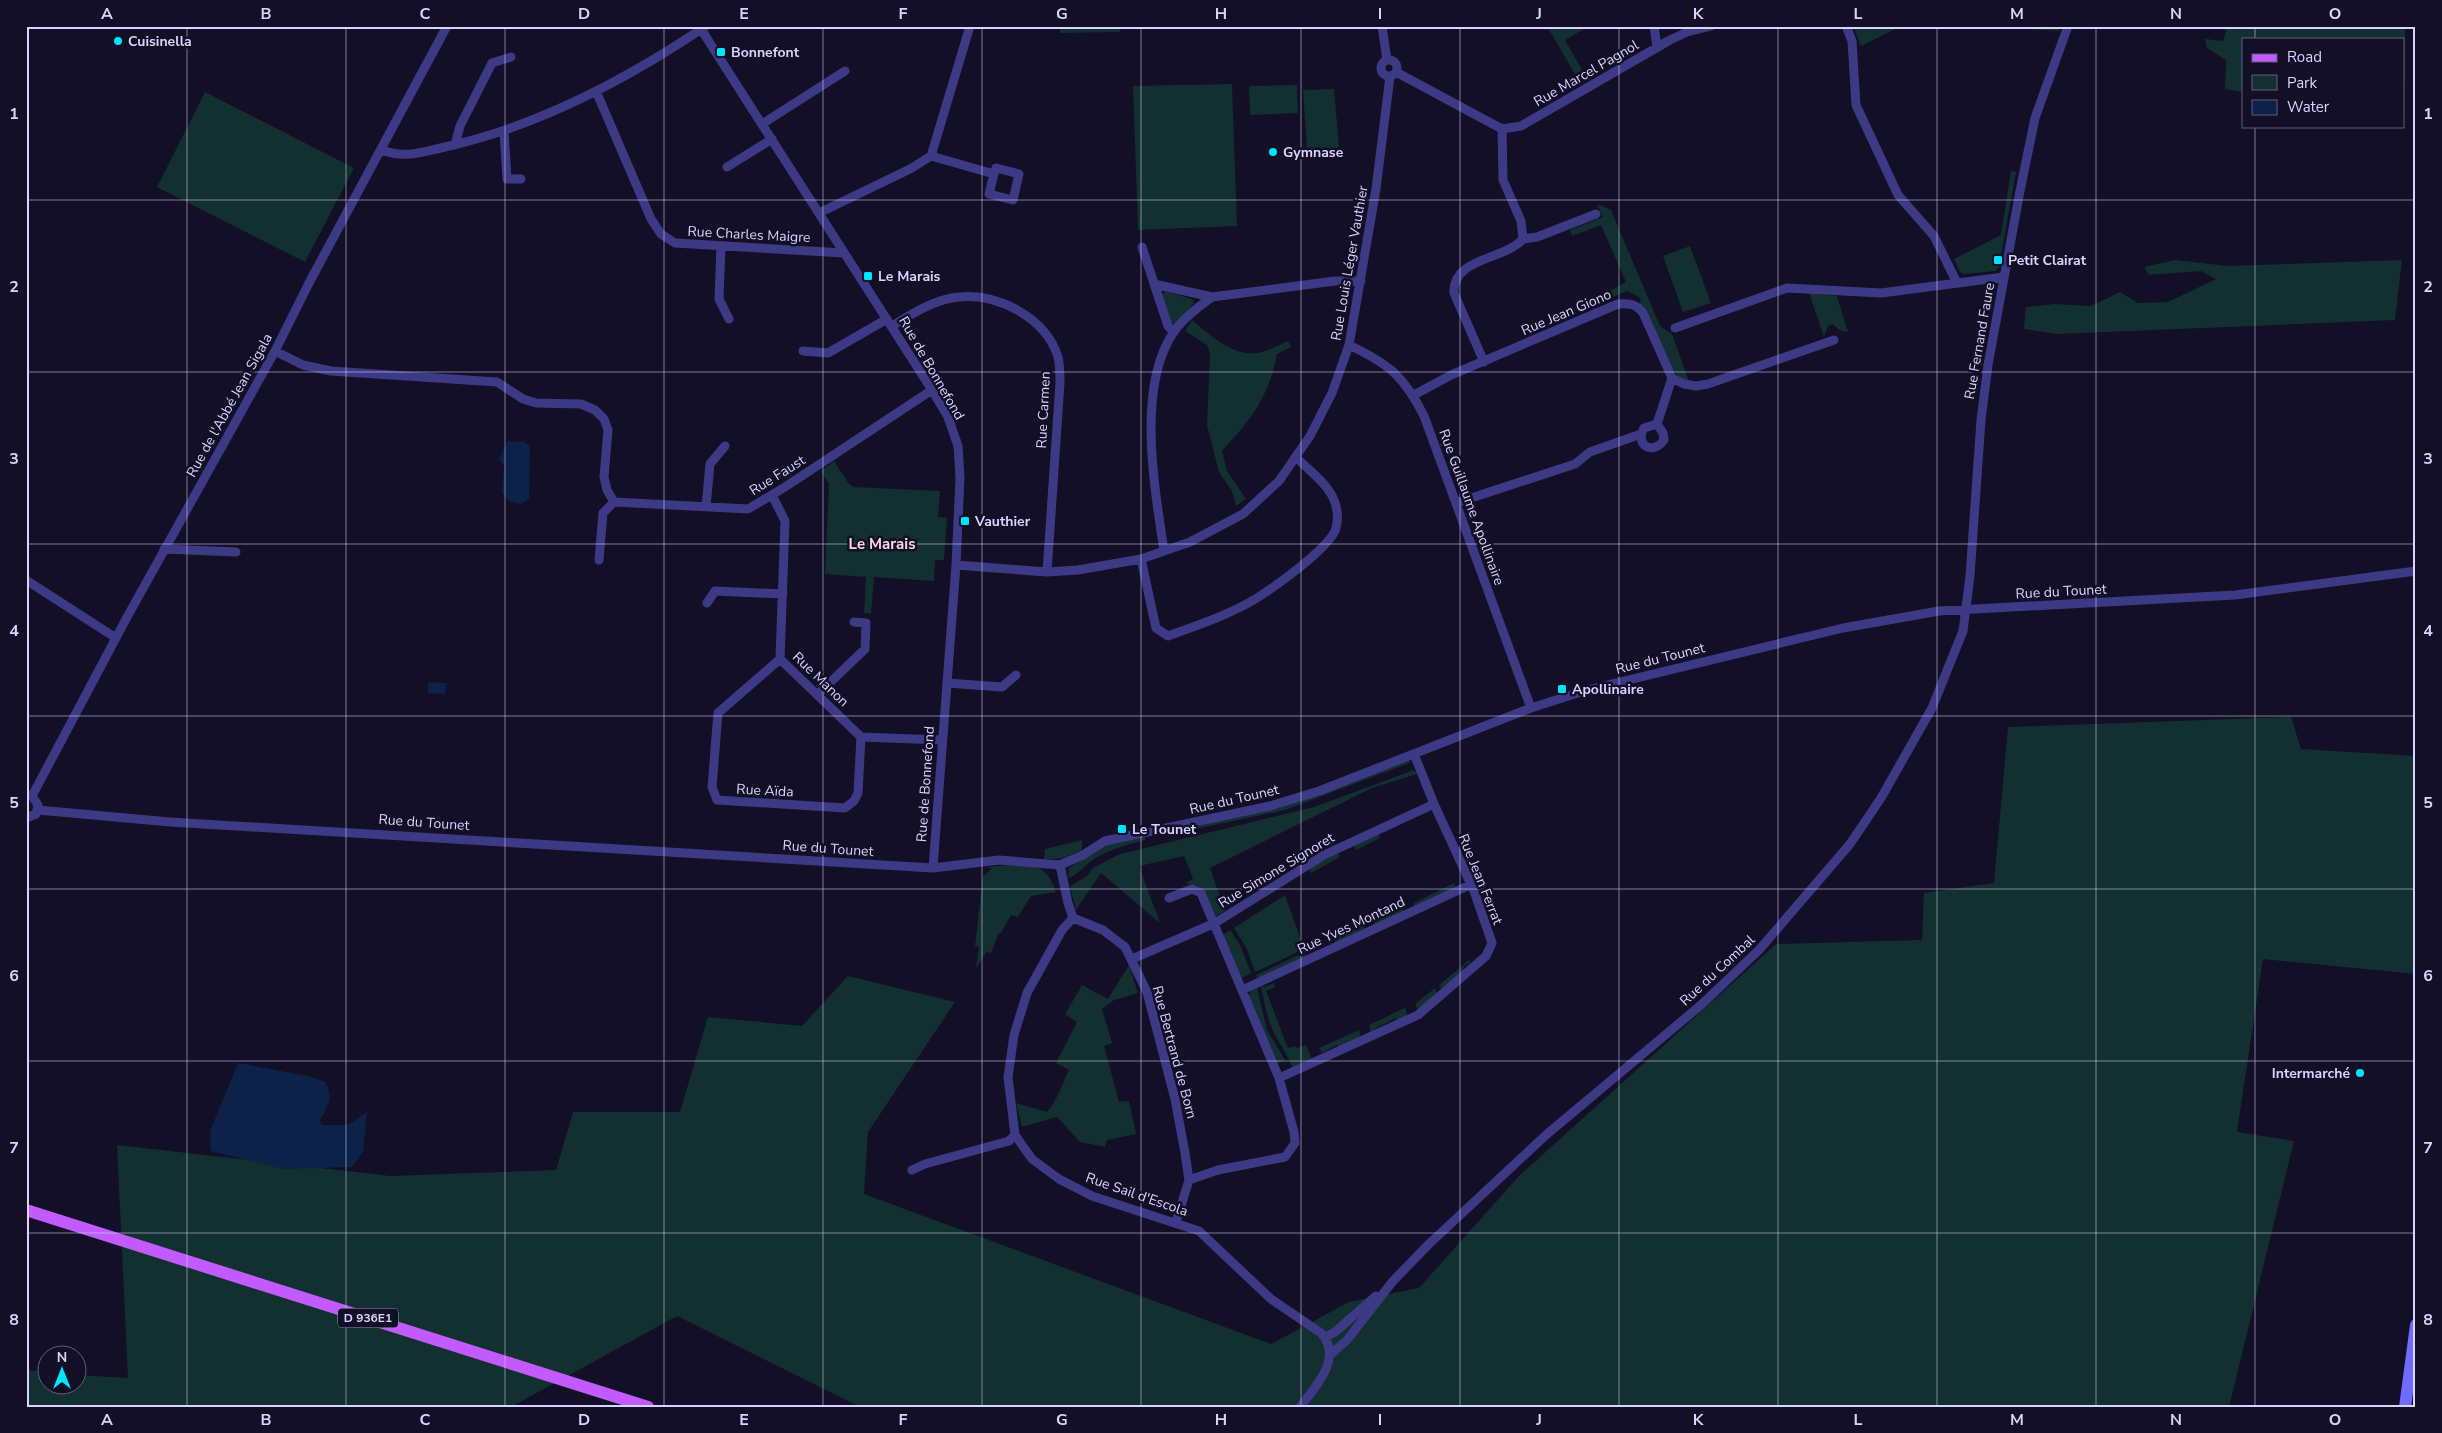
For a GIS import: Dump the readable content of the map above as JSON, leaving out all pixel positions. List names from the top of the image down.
{
  "streets": {
    "main road": ["D 936E1"],
    "street": [
      "Rue Marcel Pagnol",
      "Rue Charles Maigre",
      "Rue Louis Léger Vauthier",
      "Rue Jean Giono",
      "Rue Fernand Faure",
      "Rue de Bonnefond",
      "Rue de l'Abbé Jean Sigala",
      "Rue Carmen",
      "Rue Faust",
      "Rue Guillaume Apollinaire",
      "Rue du Tounet",
      "Rue Manon",
      "Rue Aïda",
      "Rue Simone Signoret",
      "Rue Jean Ferrat",
      "Rue Yves Montand",
      "Rue du Combal",
      "Rue Bertrand de Born",
      "Rue Sail d'Escola"
    ]
  },
  "crossings": [
    ["Rue Charles Maigre", "Rue de Bonnefond"],
    ["Rue Louis Léger Vauthier", "Rue de Bonnefond"],
    ["Rue Louis Léger Vauthier", "Rue Carmen"],
    ["Rue Louis Léger Vauthier", "Rue Guillaume Apollinaire"],
    ["Rue Jean Giono", "Rue Guillaume Apollinaire"],
    ["Rue Fernand Faure", "Rue du Tounet"],
    ["Rue Fernand Faure", "Rue du Combal"],
    ["Rue de Bonnefond", "Rue Carmen"],
    ["Rue de Bonnefond", "Rue Faust"],
    ["Rue de Bonnefond", "Rue du Tounet"],
    ["Rue Faust", "Rue Manon"],
    ["Rue Guillaume Apollinaire", "Rue du Tounet"],
    ["Rue du Tounet", "Rue Jean Ferrat"],
    ["Rue du Tounet", "Rue du Combal"],
    ["Rue Manon", "Rue Aïda"],
    ["Rue Simone Signoret", "Rue Jean Ferrat"],
    ["Rue Simone Signoret", "Rue Bertrand de Born"],
    ["Rue Jean Ferrat", "Rue Yves Montand"],
    ["Rue du Combal", "Rue Sail d'Escola"],
    ["Rue Bertrand de Born", "Rue Sail d'Escola"]
  ],
  "districts": ["Le Marais"],
  "places": {
    "other": ["Cuisinella", "Gymnase", "Intermarché"],
    "transit": [
      "Bonnefont",
      "Petit Clairat",
      "Le Marais",
      "Vauthier",
      "Apollinaire",
      "Le Tounet"
    ]
  },
  "legend": ["Road", "Park", "Water"],
  "north": "top",
  "grid": {
    "columns": [
      "A",
      "B",
      "C",
      "D",
      "E",
      "F",
      "G",
      "H",
      "I",
      "J",
      "K",
      "L",
      "M",
      "N",
      "O"
    ],
    "rows": [
      "1",
      "2",
      "3",
      "4",
      "5",
      "6",
      "7",
      "8"
    ]
  }
}
